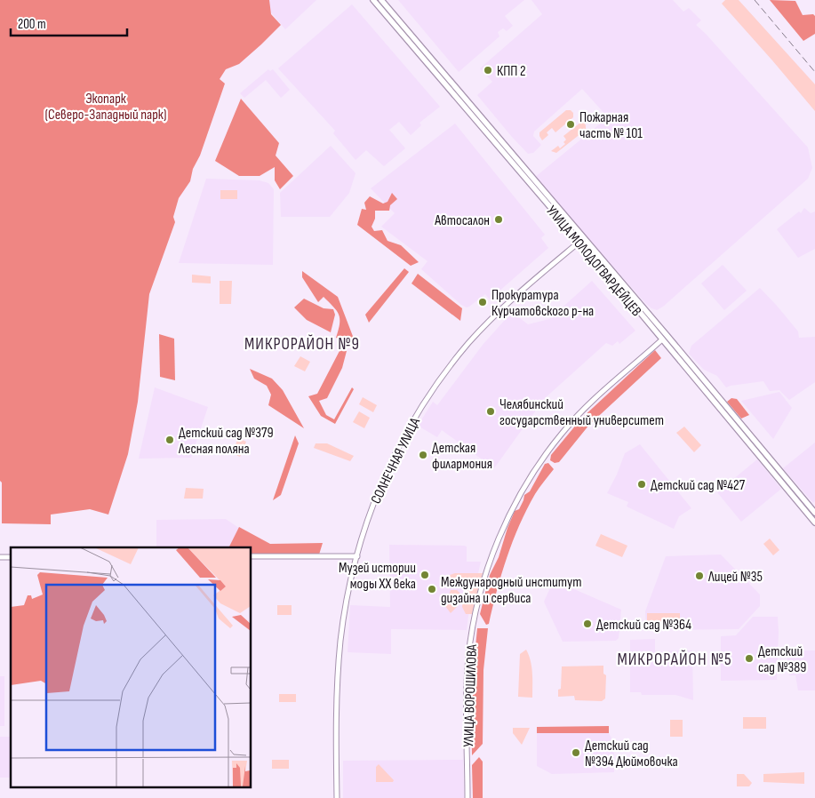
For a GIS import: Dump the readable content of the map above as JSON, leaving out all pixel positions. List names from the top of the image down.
{
  "streets": {
    "main road": ["УЛИЦА МОЛОДОГВАРДЕЙЦЕВ"],
    "street": ["СОЛНЕЧНАЯ УЛИЦА", "УЛИЦА ВОРОШИЛОВА"]
  },
  "crossings": [
    ["УЛИЦА МОЛОДОГВАРДЕЙЦЕВ", "СОЛНЕЧНАЯ УЛИЦА"],
    ["УЛИЦА МОЛОДОГВАРДЕЙЦЕВ", "УЛИЦА ВОРОШИЛОВА"]
  ],
  "districts": ["МИКРОРАЙОН №9", "МИКРОРАЙОН №5"],
  "parks": ["Экопарк (Северо-Западный парк)"],
  "places": [
    "КПП 2",
    "Пожарная часть № 101",
    "Автосалон",
    "Прокуратура Курчатовского р-на",
    "Челябинский государственный университет",
    "Детский сад №379 Лесная поляна",
    "Детская филармония",
    "Детский сад №427",
    "Музей истории моды XX века",
    "Лицей №35",
    "Международный институт дизайна и сервиса",
    "Детский сад №364",
    "Детский сад №389",
    "Детский сад №394 Дюймовочка"
  ],
  "scale_bar": "200 m"
}
